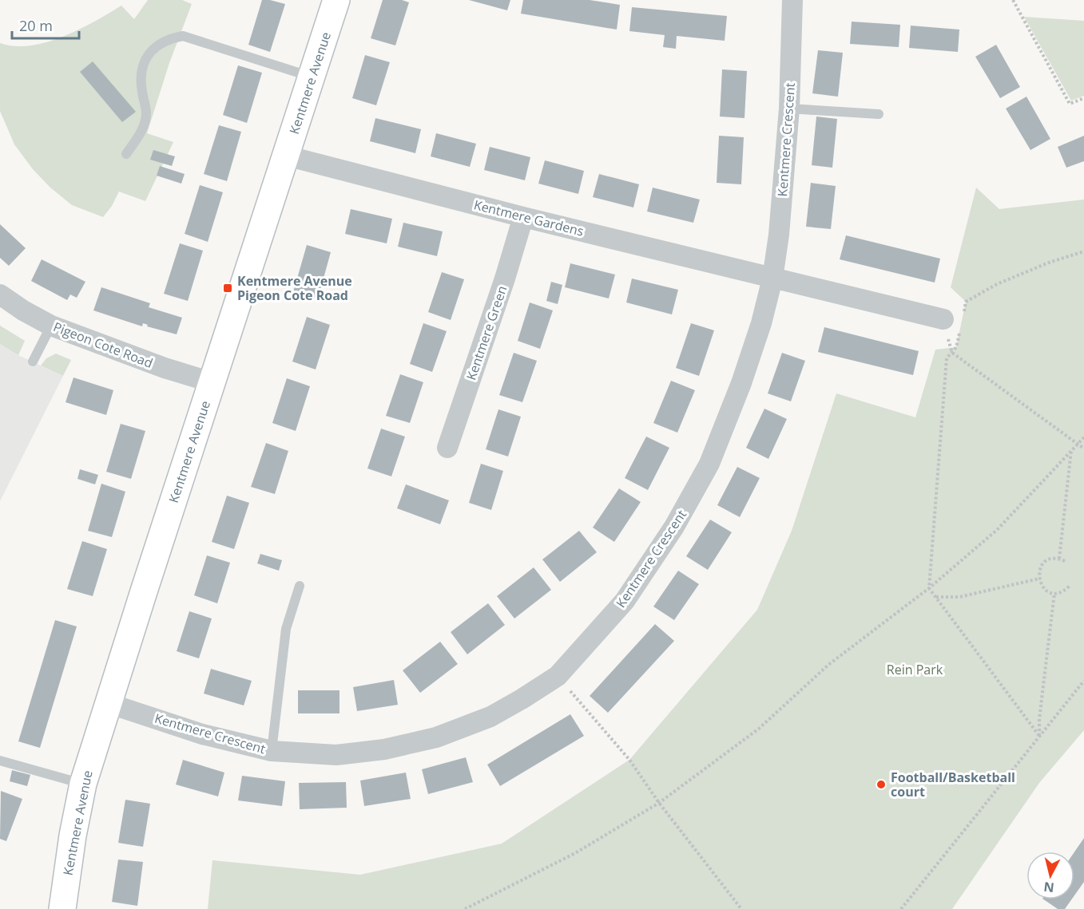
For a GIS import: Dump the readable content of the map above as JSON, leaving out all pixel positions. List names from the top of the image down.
{
  "streets": {
    "street": [
      "Kentmere Avenue",
      "Kentmere Crescent",
      "Kentmere Gardens",
      "Kentmere Green",
      "Pigeon Cote Road"
    ]
  },
  "crossings": [
    ["Kentmere Avenue", "Kentmere Crescent"],
    ["Kentmere Avenue", "Kentmere Gardens"],
    ["Kentmere Avenue", "Pigeon Cote Road"],
    ["Kentmere Crescent", "Kentmere Gardens"],
    ["Kentmere Gardens", "Kentmere Green"]
  ],
  "parks": ["Rein Park"],
  "places": {
    "transit": ["Kentmere Avenue Pigeon Cote Road"],
    "other": ["Football/Basketball court"]
  },
  "scale_bar": "20 m",
  "north": "bottom"
}
